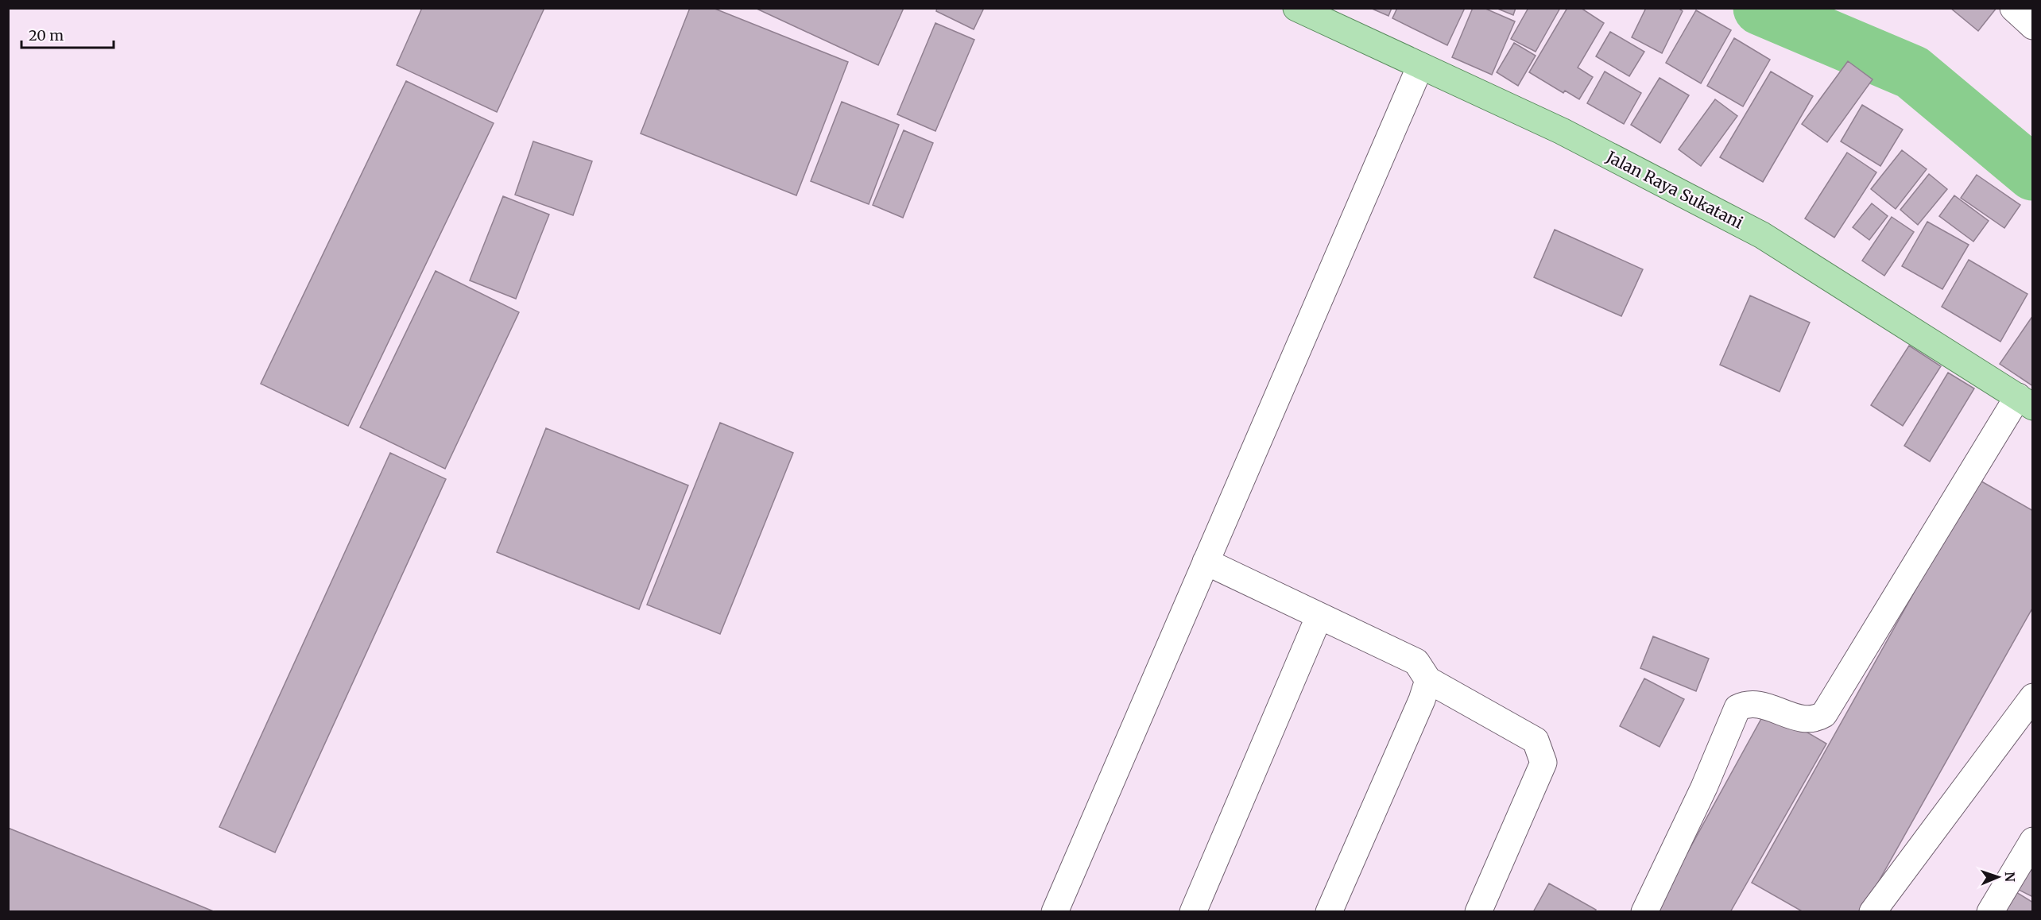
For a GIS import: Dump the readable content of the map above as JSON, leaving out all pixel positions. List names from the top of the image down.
{
  "streets": {
    "main road": ["Jalan Raya Sukatani"]
  },
  "scale_bar": "20 m",
  "north": "right"
}
